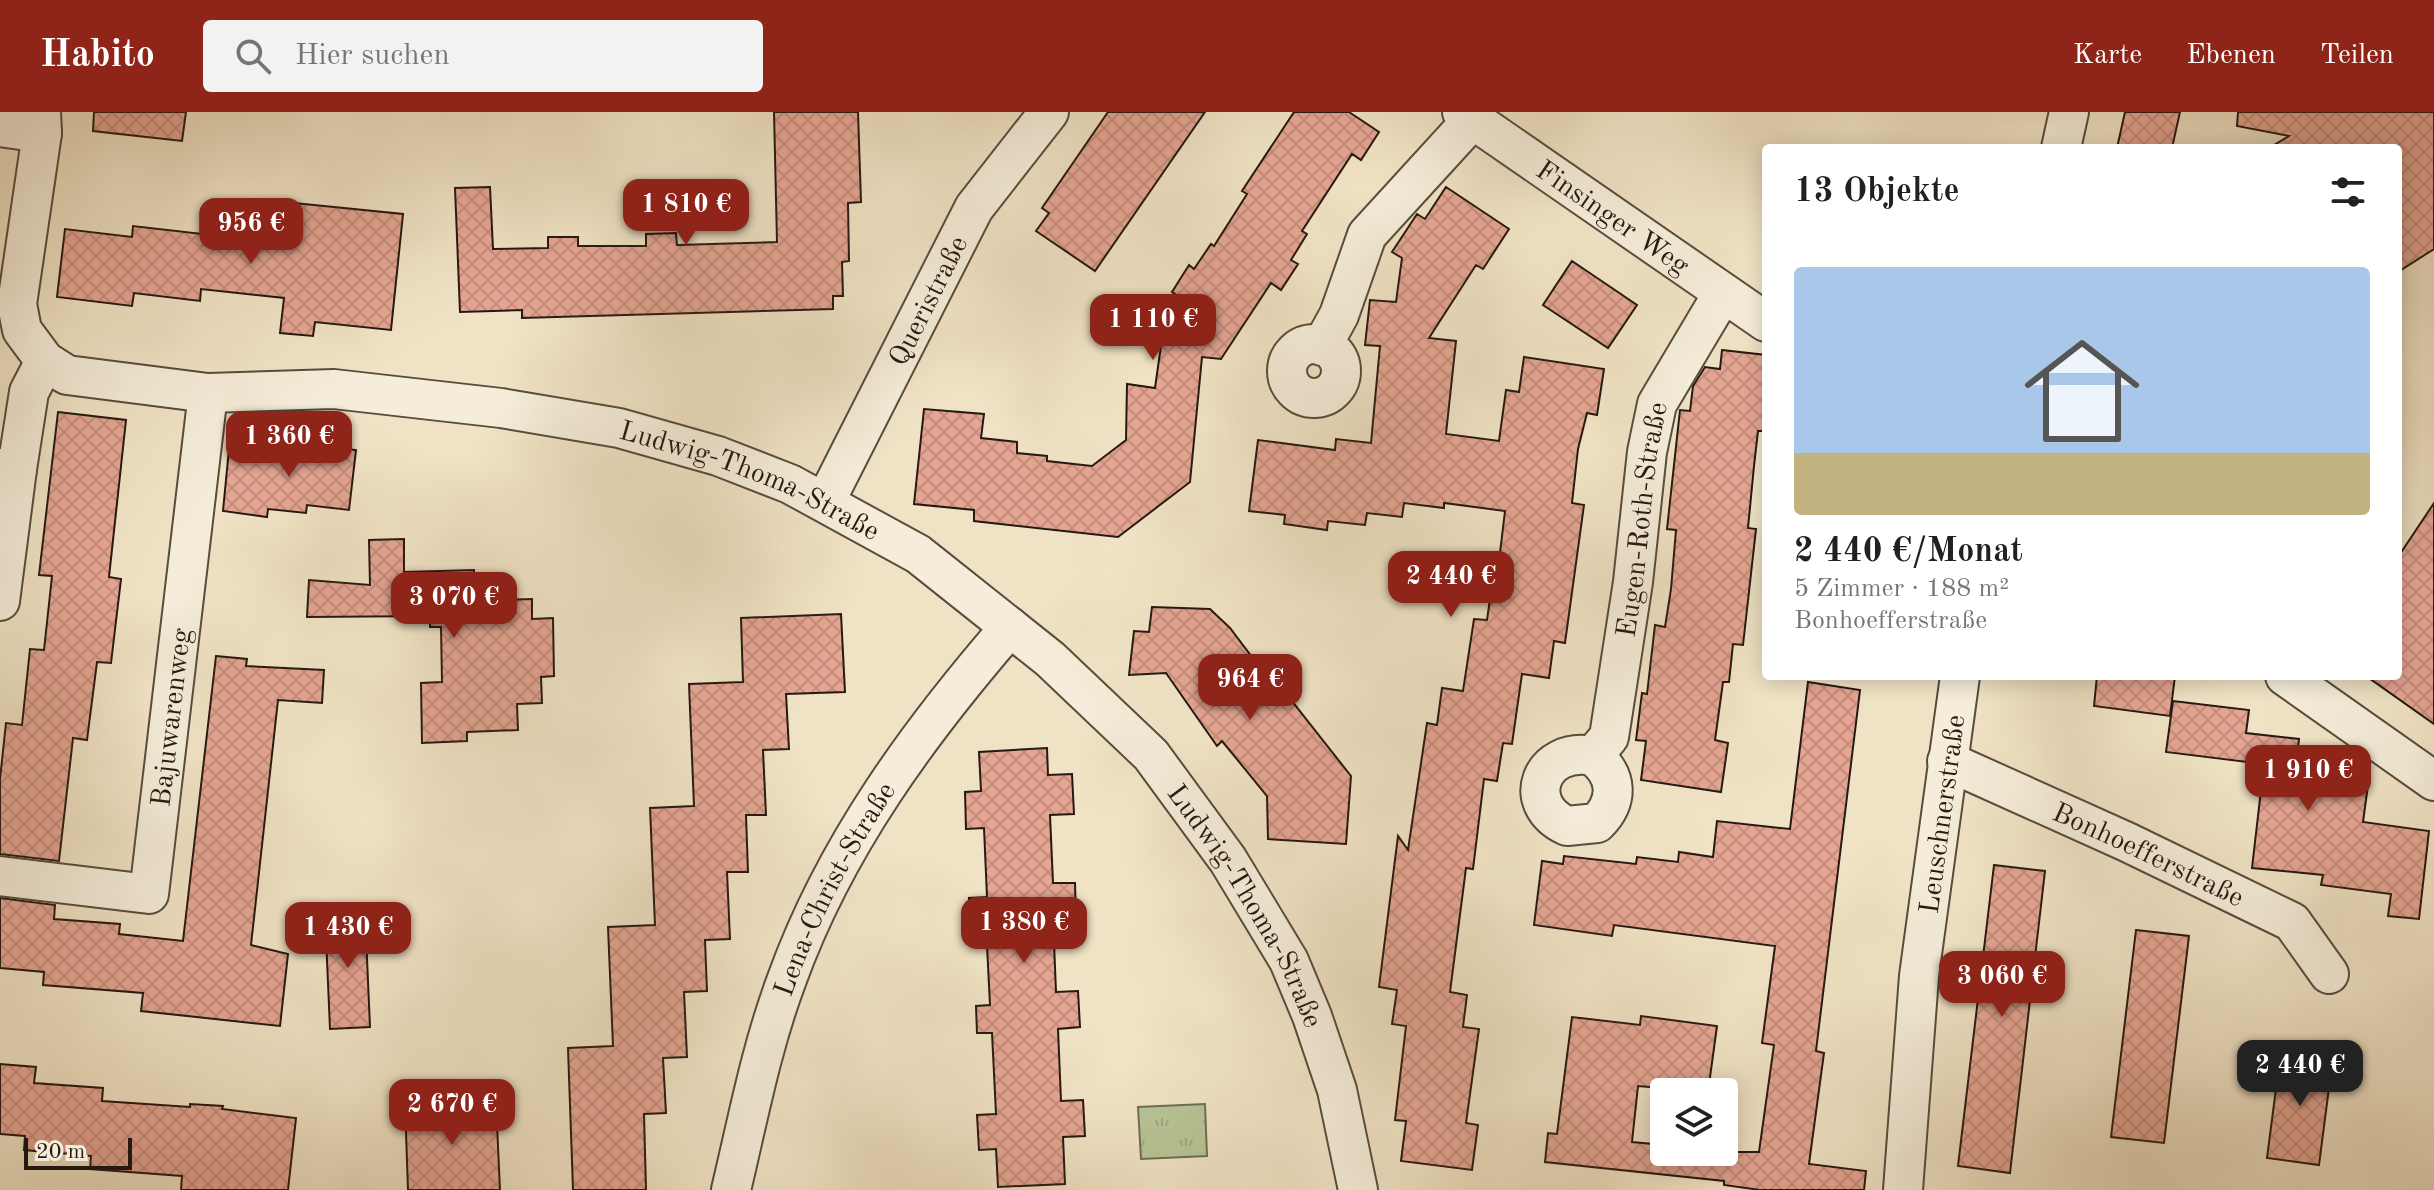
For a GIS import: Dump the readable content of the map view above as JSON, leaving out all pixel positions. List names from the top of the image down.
{
  "streets": {
    "street": [
      "Finsinger Weg",
      "Queristraße",
      "Ludwig-Thoma-Straße",
      "Eugen-Roth-Straße",
      "Bajuwarenweg",
      "Leuschnerstraße",
      "Bonhoefferstraße",
      "Lena-Christ-Straße"
    ]
  },
  "crossings": [
    ["Finsinger Weg", "Eugen-Roth-Straße"],
    ["Queristraße", "Ludwig-Thoma-Straße"],
    ["Ludwig-Thoma-Straße", "Bajuwarenweg"],
    ["Ludwig-Thoma-Straße", "Lena-Christ-Straße"],
    ["Leuschnerstraße", "Bonhoefferstraße"]
  ],
  "scale_bar": "20 m",
  "page": {
    "header": "Habito",
    "search": "Hier suchen",
    "nav": ["Karte", "Ebenen", "Teilen"],
    "heading": "13 Objekte",
    "price": [
      "1 810 €",
      "956 €",
      "1 110 €",
      "1 360 €",
      "2 440 €",
      "3 070 €",
      "964 €",
      "1 910 €",
      "1 380 €",
      "1 430 €",
      "3 060 €",
      "2 440 €",
      "2 670 €"
    ],
    "list": [
      {
        "name": "2 440 €/Monat",
        "note": "5 Zimmer · 188 m² · Bonhoefferstraße"
      }
    ],
    "scale": "20 m"
  }
}
